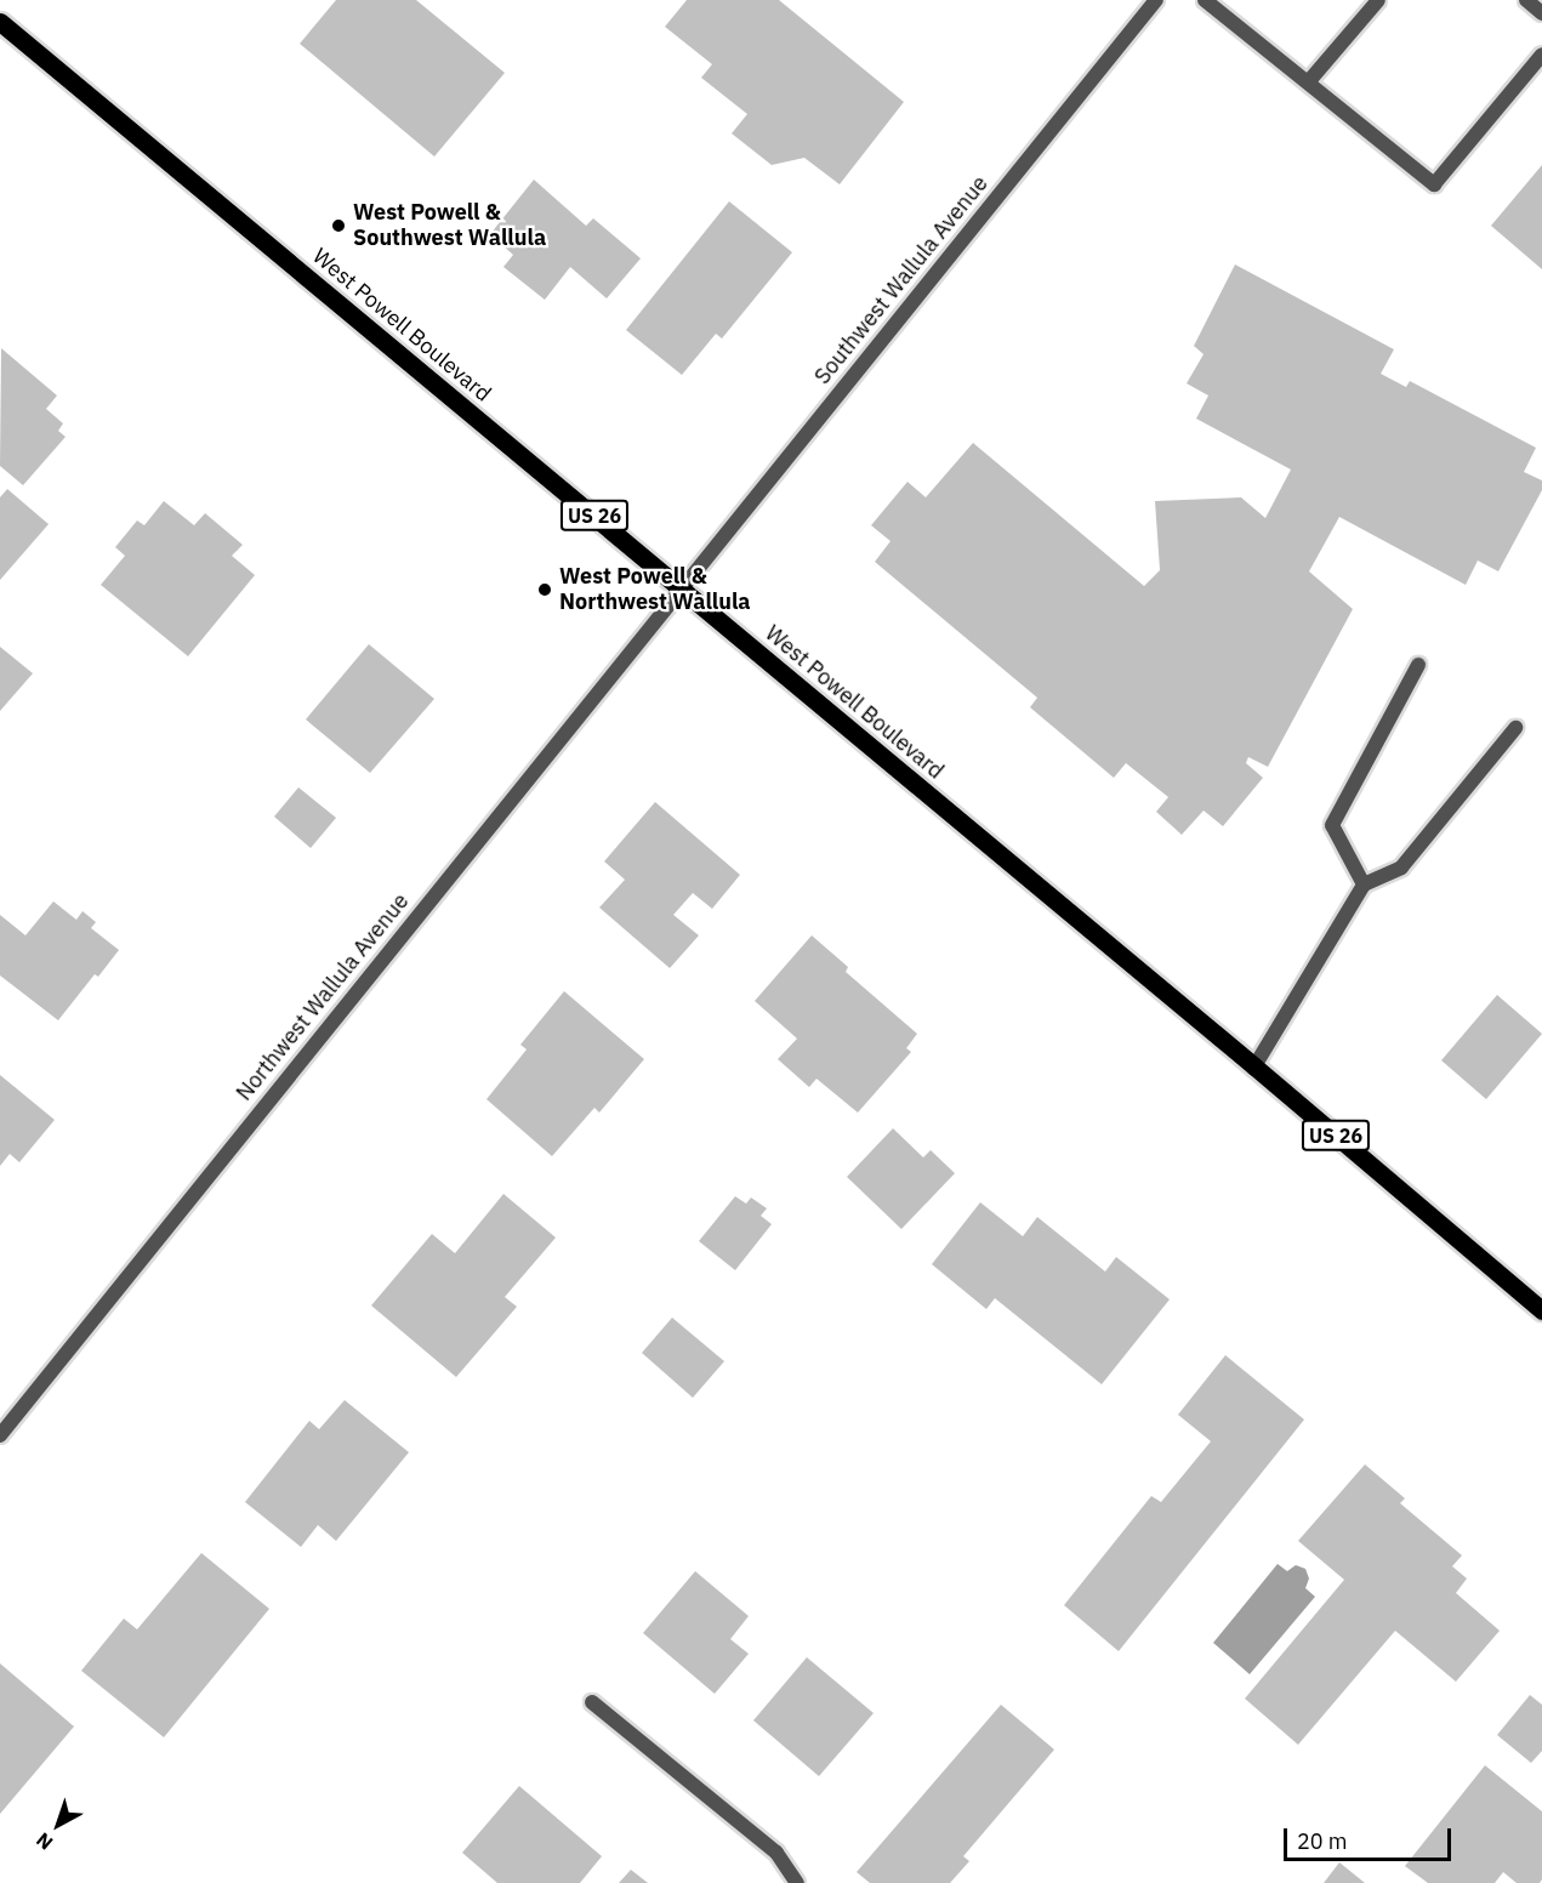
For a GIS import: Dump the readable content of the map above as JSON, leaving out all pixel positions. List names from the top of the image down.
{
  "streets": {
    "main road": ["West Powell Boulevard", "US 26"],
    "street": ["Southwest Wallula Avenue", "Northwest Wallula Avenue"]
  },
  "crossings": [
    ["Southwest Wallula Avenue", "West Powell Boulevard"],
    ["Southwest Wallula Avenue", "Northwest Wallula Avenue"],
    ["West Powell Boulevard", "Northwest Wallula Avenue"]
  ],
  "places": ["West Powell & Southwest Wallula", "West Powell & Northwest Wallula"],
  "scale_bar": "20 m",
  "north": "bottom left"
}
